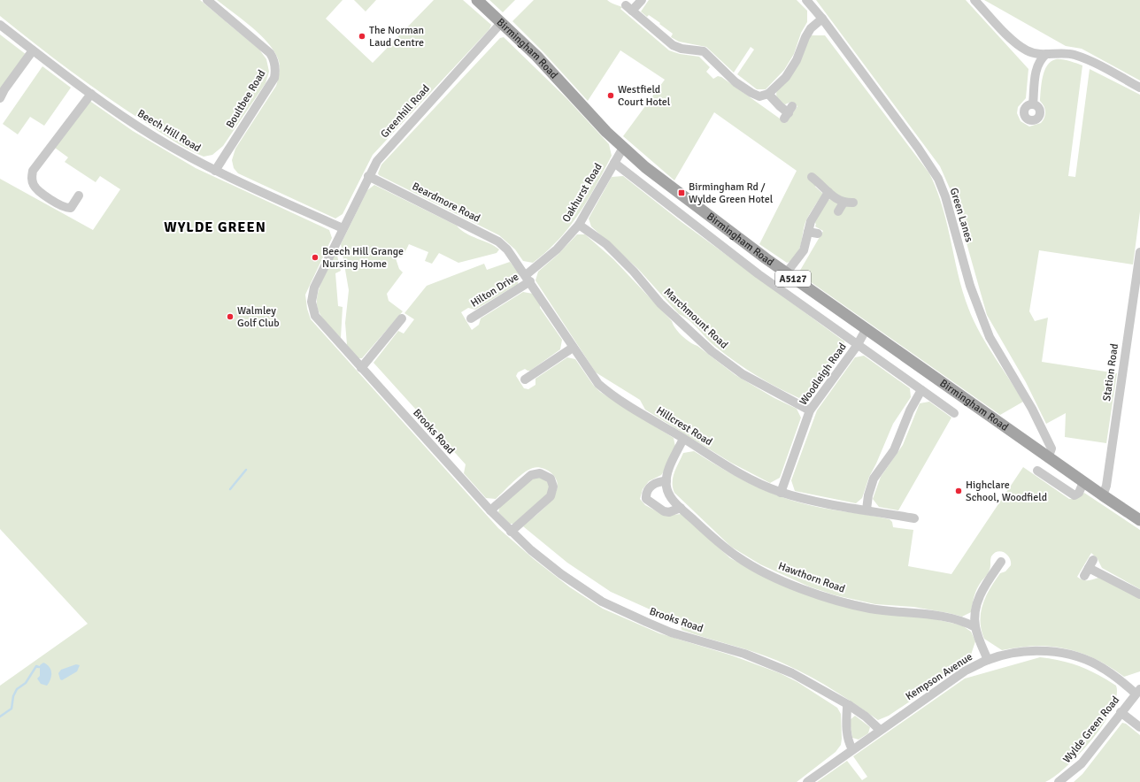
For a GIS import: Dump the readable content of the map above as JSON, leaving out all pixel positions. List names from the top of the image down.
{
  "streets": {
    "main road": ["Birmingham Road", "A5127"],
    "street": [
      "Boultbee Road",
      "Greenhill Road",
      "Beech Hill Road",
      "Oakhurst Road",
      "Beardmore Road",
      "Green Lanes",
      "Hilton Drive",
      "Marchmount Road",
      "Station Road",
      "Woodleigh Road",
      "Hillcrest Road",
      "Brooks Road",
      "Hawthorn Road",
      "Kempson Avenue",
      "Wylde Green Road"
    ]
  },
  "crossings": [
    ["Birmingham Road", "Greenhill Road"],
    ["Birmingham Road", "Oakhurst Road"],
    ["Birmingham Road", "Green Lanes"],
    ["Birmingham Road", "Station Road"],
    ["Birmingham Road", "Woodleigh Road"],
    ["Boultbee Road", "Beech Hill Road"],
    ["Greenhill Road", "Beech Hill Road"],
    ["Greenhill Road", "Beardmore Road"],
    ["Greenhill Road", "Brooks Road"],
    ["Beech Hill Road", "Brooks Road"],
    ["Oakhurst Road", "Hilton Drive"],
    ["Oakhurst Road", "Marchmount Road"],
    ["Oakhurst Road", "Hillcrest Road"],
    ["Beardmore Road", "Hillcrest Road"],
    ["Hilton Drive", "Hillcrest Road"],
    ["Marchmount Road", "Woodleigh Road"],
    ["Woodleigh Road", "Hillcrest Road"],
    ["Brooks Road", "Kempson Avenue"],
    ["Kempson Avenue", "Wylde Green Road"]
  ],
  "districts": ["WYLDE GREEN"],
  "places": {
    "other": [
      "The Norman Laud Centre",
      "Westfield Court Hotel",
      "Beech Hill Grange Nursing Home",
      "Walmley Golf Club",
      "Highclare School, Woodfield"
    ],
    "transit": ["Birmingham Rd / Wylde Green Hotel"]
  }
}
